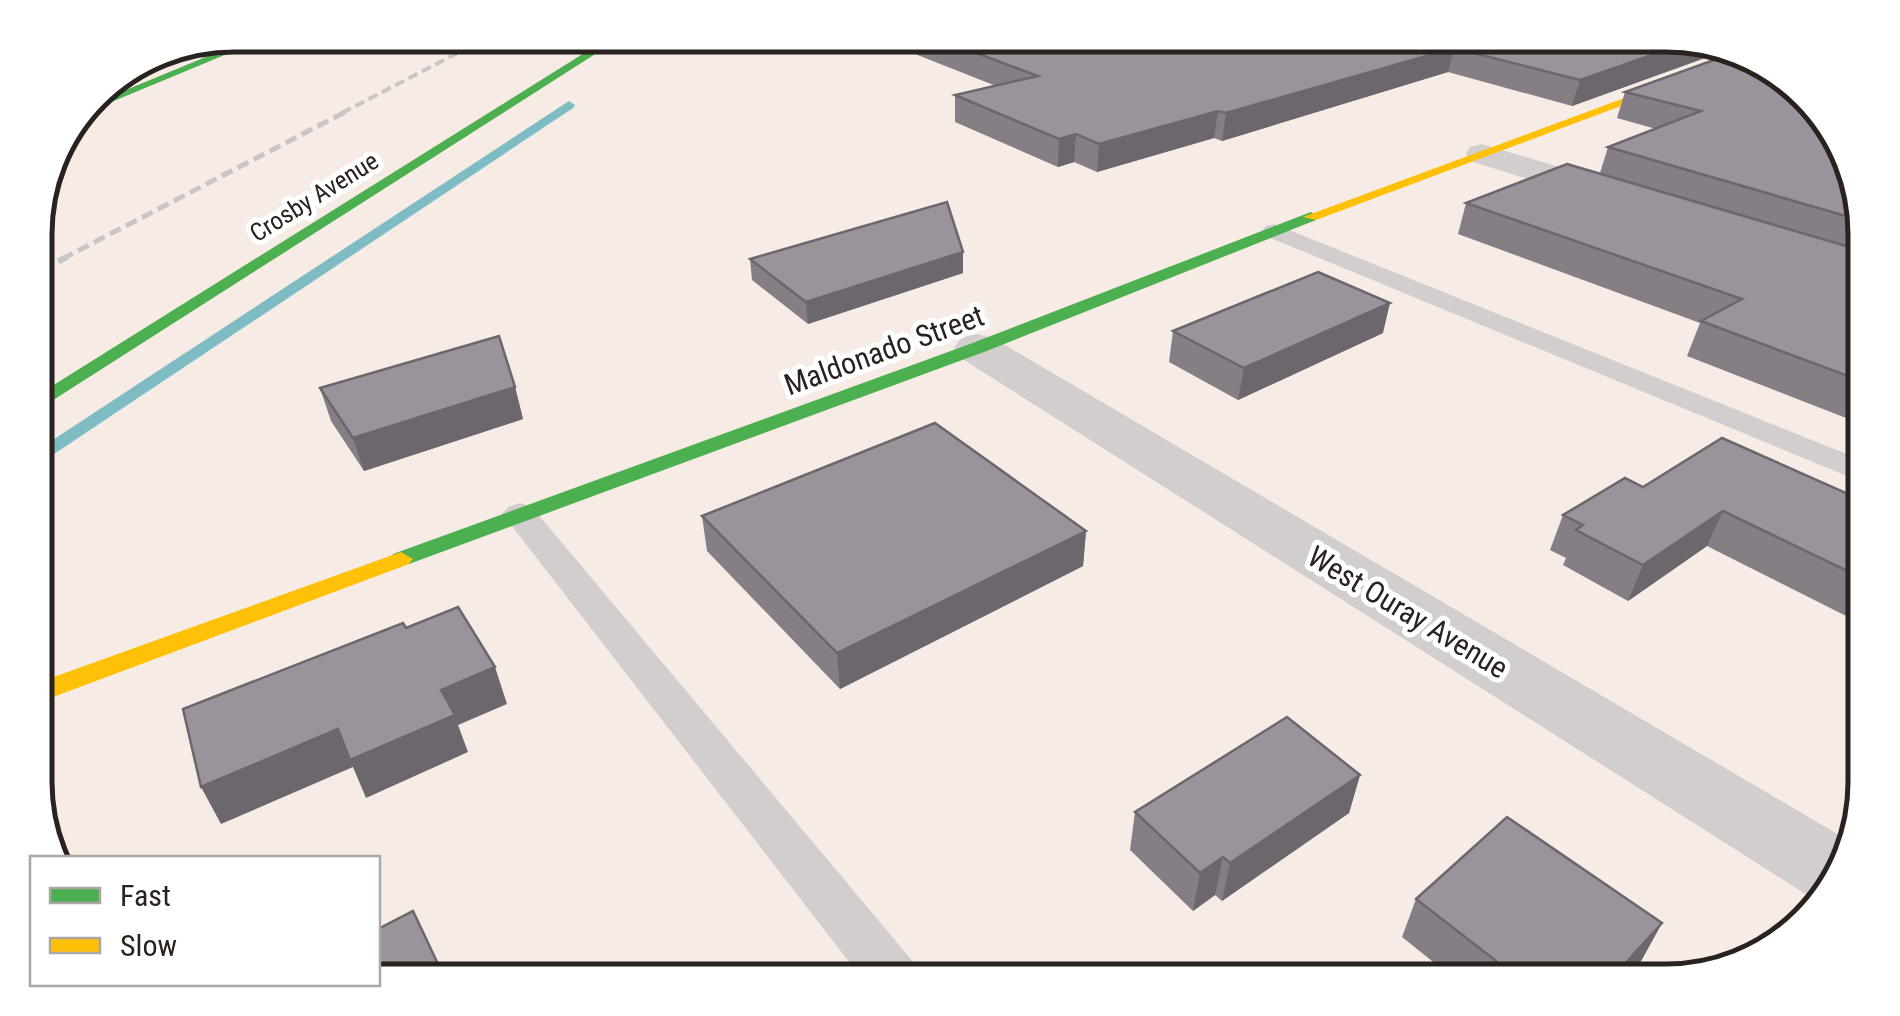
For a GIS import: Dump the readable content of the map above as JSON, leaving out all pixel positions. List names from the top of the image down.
{
  "streets": {
    "street": ["Crosby Avenue", "Maldonado Street", "West Ouray Avenue"]
  },
  "crossings": [
    ["Maldonado Street", "West Ouray Avenue"]
  ],
  "legend": ["Fast", "Slow"]
}
